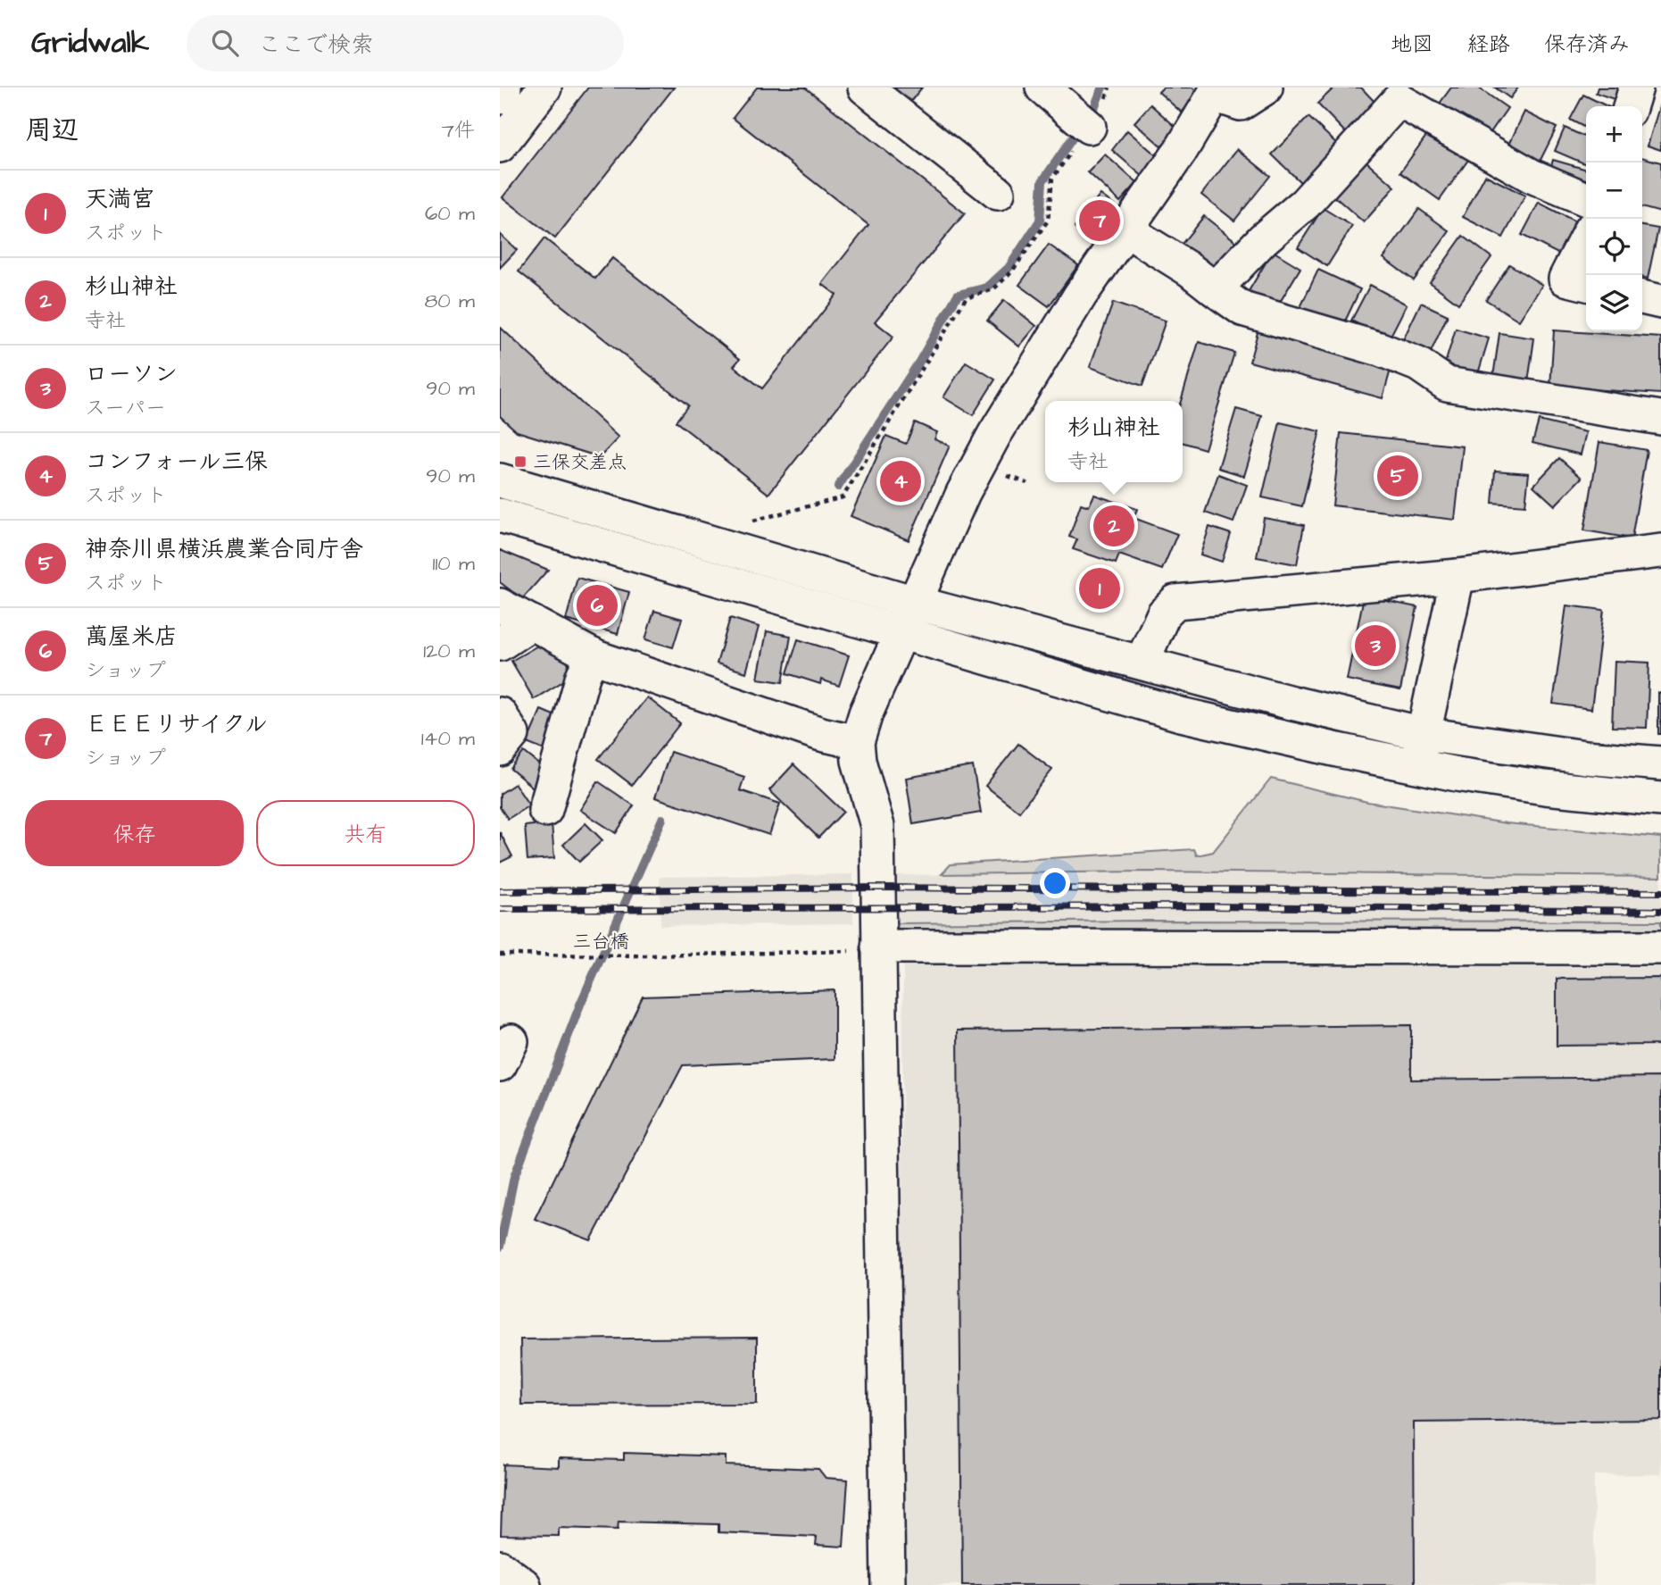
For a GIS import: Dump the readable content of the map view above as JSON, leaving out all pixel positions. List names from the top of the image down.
{
  "streets": {
    "path": ["三台橋"]
  },
  "places": {
    "transit": ["三保交差点"]
  },
  "page": {
    "header": "Gridwalk",
    "search": "ここで検索",
    "nav": ["地図", "経路", "保存済み"],
    "heading": ["周辺", "7件"],
    "map_buttons": ["+", "−"],
    "list": [
      {
        "mark": "1",
        "name": "天満宮",
        "note": "スポット",
        "value": "60 m"
      },
      {
        "mark": "2",
        "name": "杉山神社",
        "note": "寺社",
        "value": "80 m"
      },
      {
        "mark": "3",
        "name": "ローソン",
        "note": "スーパー",
        "value": "90 m"
      },
      {
        "mark": "4",
        "name": "コンフォール三保",
        "note": "スポット",
        "value": "90 m"
      },
      {
        "mark": "5",
        "name": "神奈川県横浜農業合同庁舎",
        "note": "スポット",
        "value": "110 m"
      },
      {
        "mark": "6",
        "name": "萬屋米店",
        "note": "ショップ",
        "value": "120 m"
      },
      {
        "mark": "7",
        "name": "ＥＥＥリサイクル",
        "note": "ショップ",
        "value": "140 m"
      }
    ],
    "pins": [
      "7",
      "5",
      "4",
      "2",
      "1",
      "6",
      "3"
    ],
    "popup": ["杉山神社", "寺社"],
    "buttons": ["保存", "共有"]
  }
}
